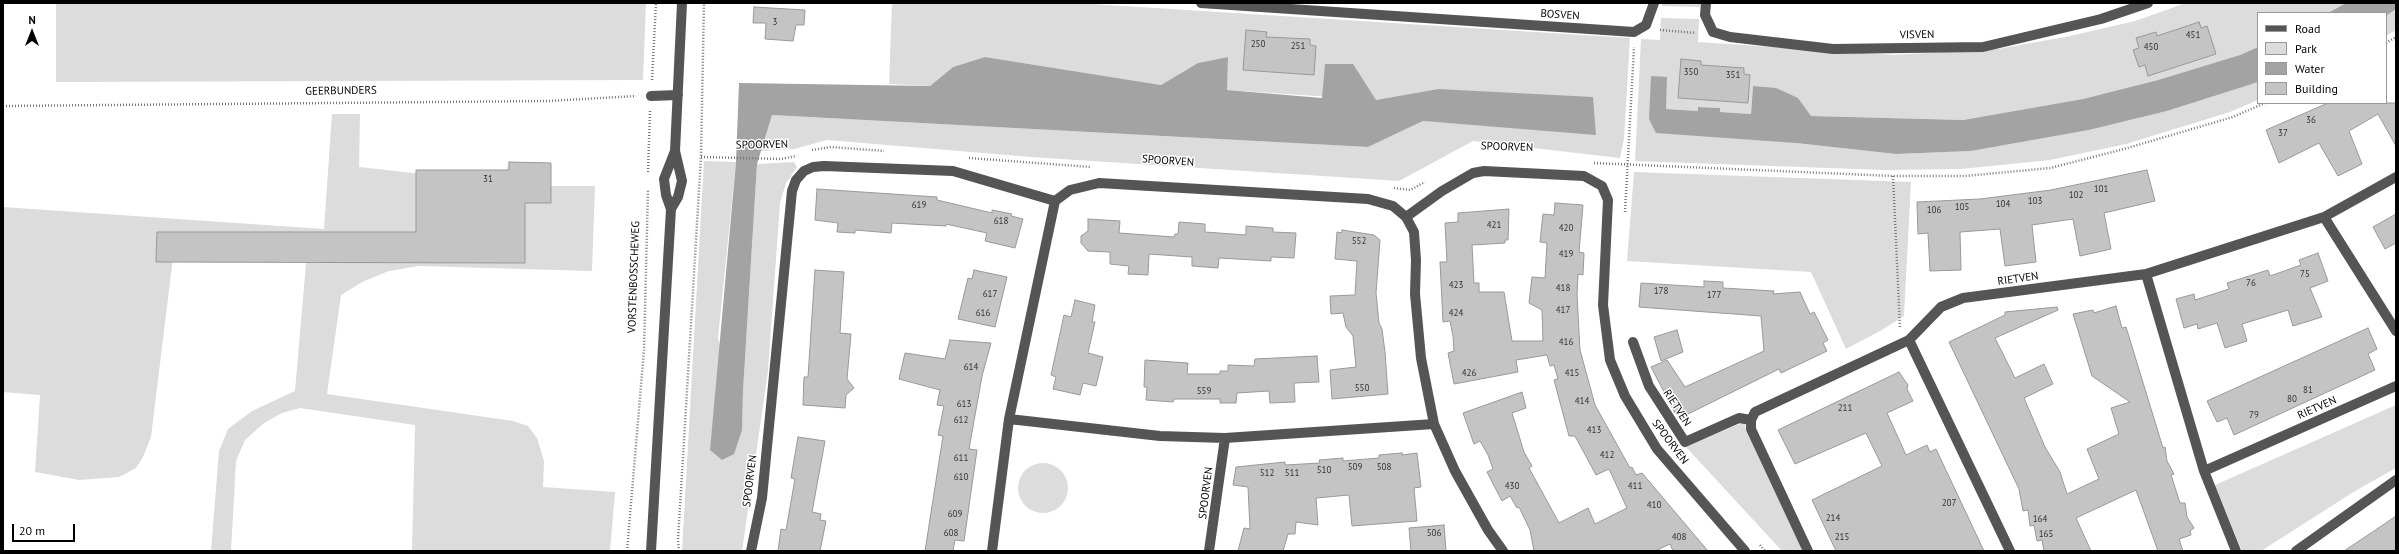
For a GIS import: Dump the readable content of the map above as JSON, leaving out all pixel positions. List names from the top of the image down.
{
  "streets": {
    "street": [
      "BOSVEN",
      "VISVEN",
      "SPOORVEN",
      "RIETVEN"
    ],
    "path": ["GEERBUNDERS", "VORSTENBOSSCHEWEG"]
  },
  "house_numbers": [
    "3",
    "451",
    "250",
    "251",
    "450",
    "350",
    "351",
    "36",
    "37",
    "31",
    "101",
    "102",
    "103",
    "104",
    "619",
    "105",
    "106",
    "618",
    "421",
    "420",
    "552",
    "419",
    "75",
    "76",
    "423",
    "418",
    "178",
    "617",
    "177",
    "417",
    "616",
    "424",
    "416",
    "614",
    "426",
    "415",
    "550",
    "81",
    "559",
    "80",
    "414",
    "613",
    "211",
    "79",
    "612",
    "413",
    "412",
    "611",
    "509",
    "508",
    "510",
    "512",
    "511",
    "610",
    "430",
    "411",
    "207",
    "410",
    "609",
    "214",
    "164",
    "608",
    "506",
    "165",
    "408",
    "215"
  ],
  "legend": [
    "Road",
    "Park",
    "Water",
    "Building"
  ],
  "scale_bar": "20 m",
  "north": "top"
}
